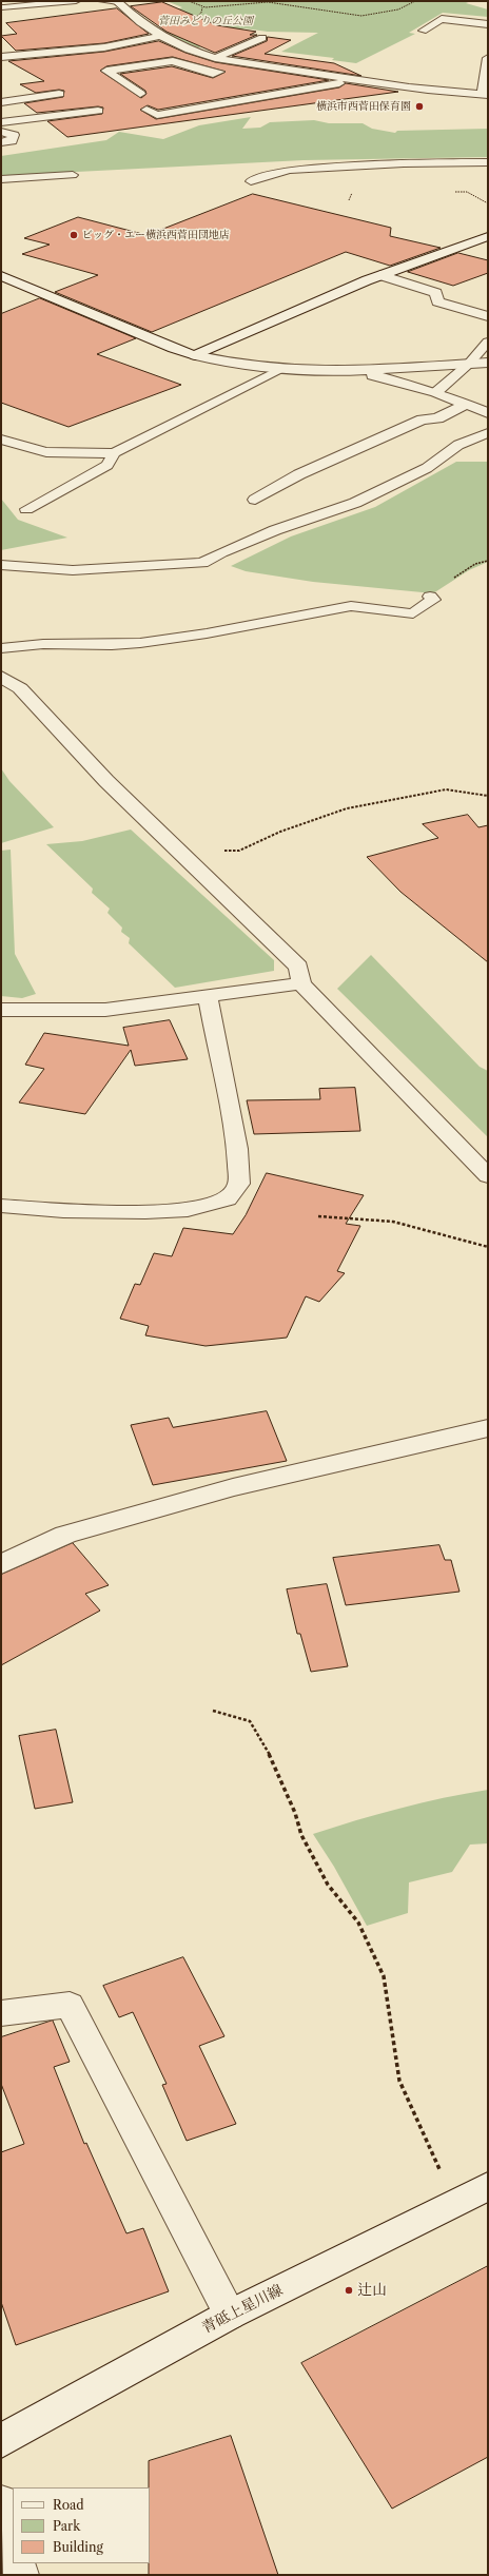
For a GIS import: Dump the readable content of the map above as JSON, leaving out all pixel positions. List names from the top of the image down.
{
  "streets": {
    "street": ["青砥上星川線"]
  },
  "parks": ["菅田みどりの丘公園"],
  "places": ["横浜市西菅田保育園", "ビッグ・エー横浜西菅田団地店", "辻山"],
  "legend": ["Road", "Park", "Building"]
}
